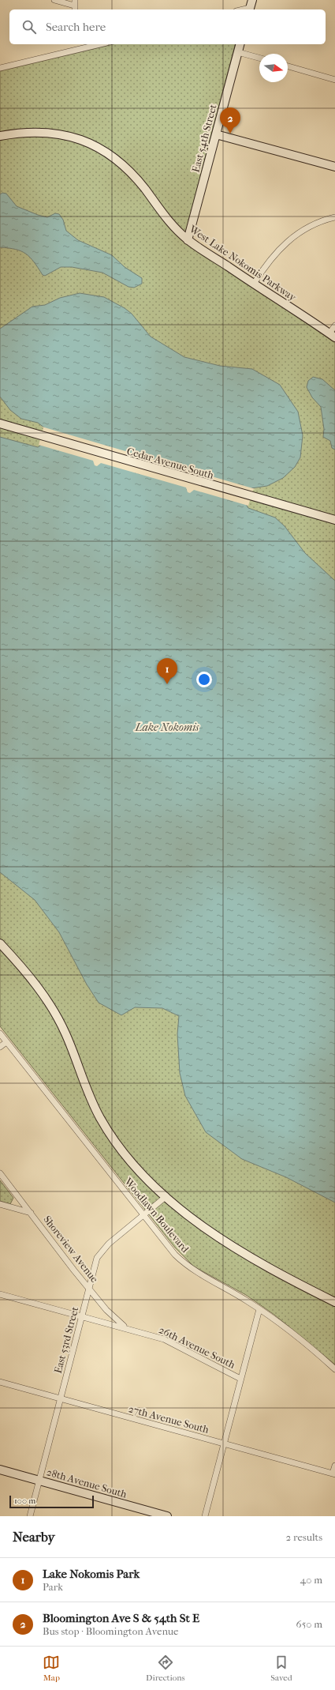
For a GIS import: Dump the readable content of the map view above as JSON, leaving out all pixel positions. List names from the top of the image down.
{
  "streets": {
    "street": [
      "East 54th Street",
      "West Lake Nokomis Parkway",
      "Cedar Avenue South",
      "Woodlawn Boulevard",
      "Shoreview Avenue",
      "East 53rd Street",
      "26th Avenue South",
      "27th Avenue South",
      "28th Avenue South"
    ]
  },
  "crossings": [
    ["East 54th Street", "West Lake Nokomis Parkway"],
    ["Woodlawn Boulevard", "East 53rd Street"],
    ["Shoreview Avenue", "East 53rd Street"],
    ["Shoreview Avenue", "26th Avenue South"],
    ["East 53rd Street", "26th Avenue South"],
    ["East 53rd Street", "27th Avenue South"],
    ["East 53rd Street", "28th Avenue South"]
  ],
  "water": ["Lake Nokomis"],
  "scale_bar": "100 m",
  "north": "right",
  "page": {
    "search": "Search here",
    "pins": ["2", "1"],
    "scale": "100 m",
    "heading": ["Nearby", "2 results"],
    "list": [
      {
        "mark": "1",
        "name": "Lake Nokomis Park",
        "note": "Park",
        "value": "40 m"
      },
      {
        "mark": "2",
        "name": "Bloomington Ave S & 54th St E",
        "note": "Bus stop · Bloomington Avenue",
        "value": "650 m"
      }
    ],
    "nav": ["Map", "Directions", "Saved"]
  }
}
